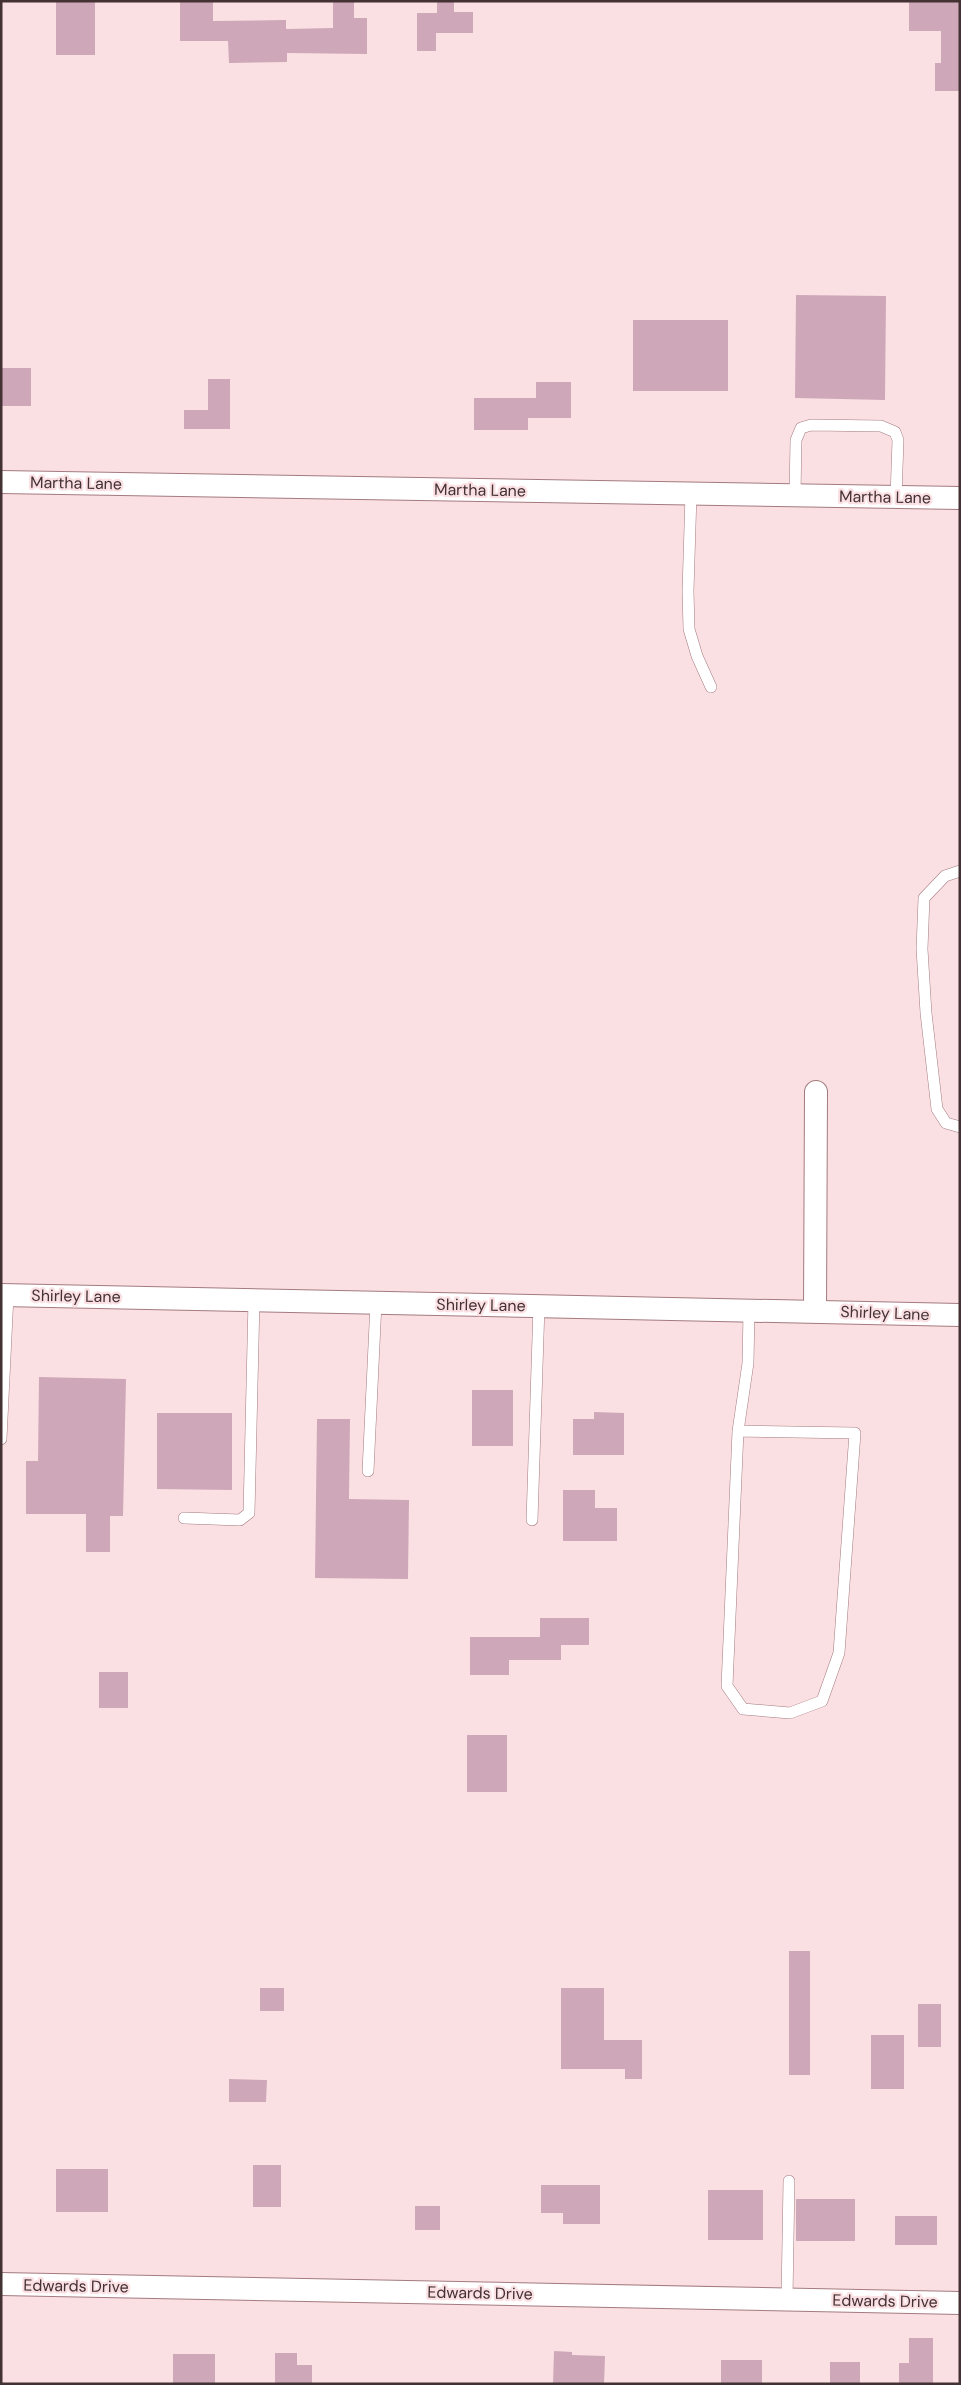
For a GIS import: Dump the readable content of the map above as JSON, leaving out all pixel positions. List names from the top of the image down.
{
  "streets": {
    "street": ["Martha Lane", "Shirley Lane", "Edwards Drive"]
  }
}
